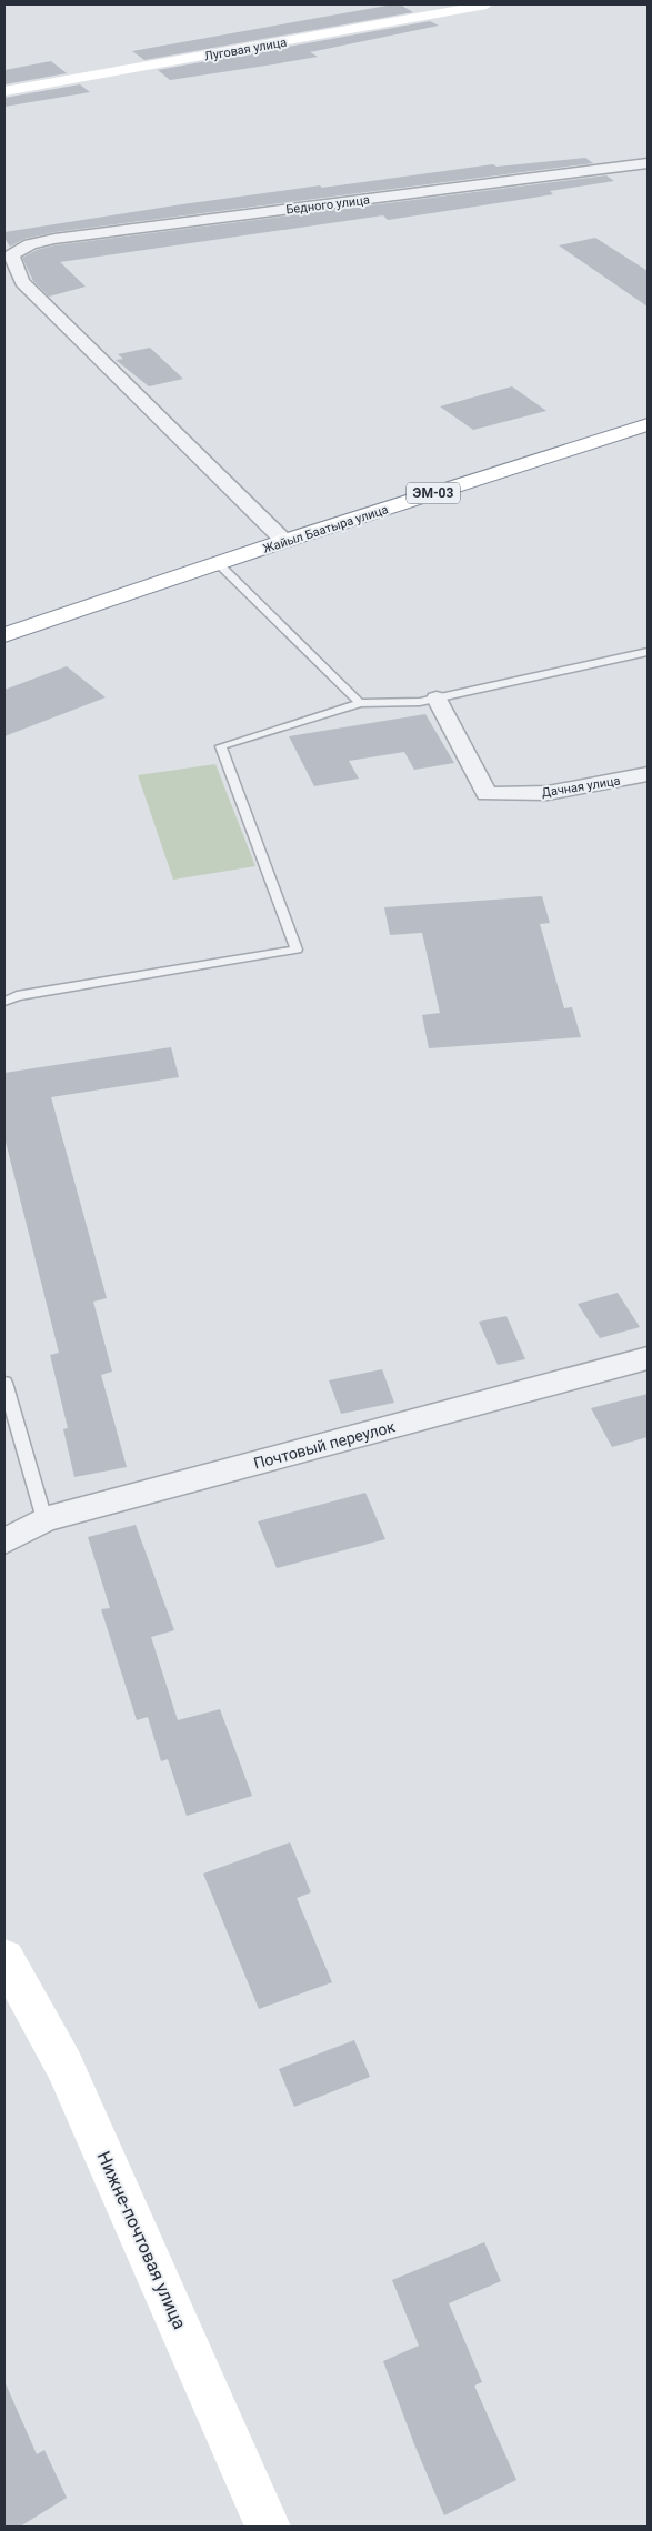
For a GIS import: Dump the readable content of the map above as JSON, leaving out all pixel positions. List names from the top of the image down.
{
  "streets": {
    "main road": [
      "Луговая улица",
      "ЭМ-03",
      "Жайыл Баатыра улица",
      "Нижне-почтовая улица"
    ],
    "street": ["Бедного улица", "Дачная улица", "Почтовый переулок"]
  }
}
